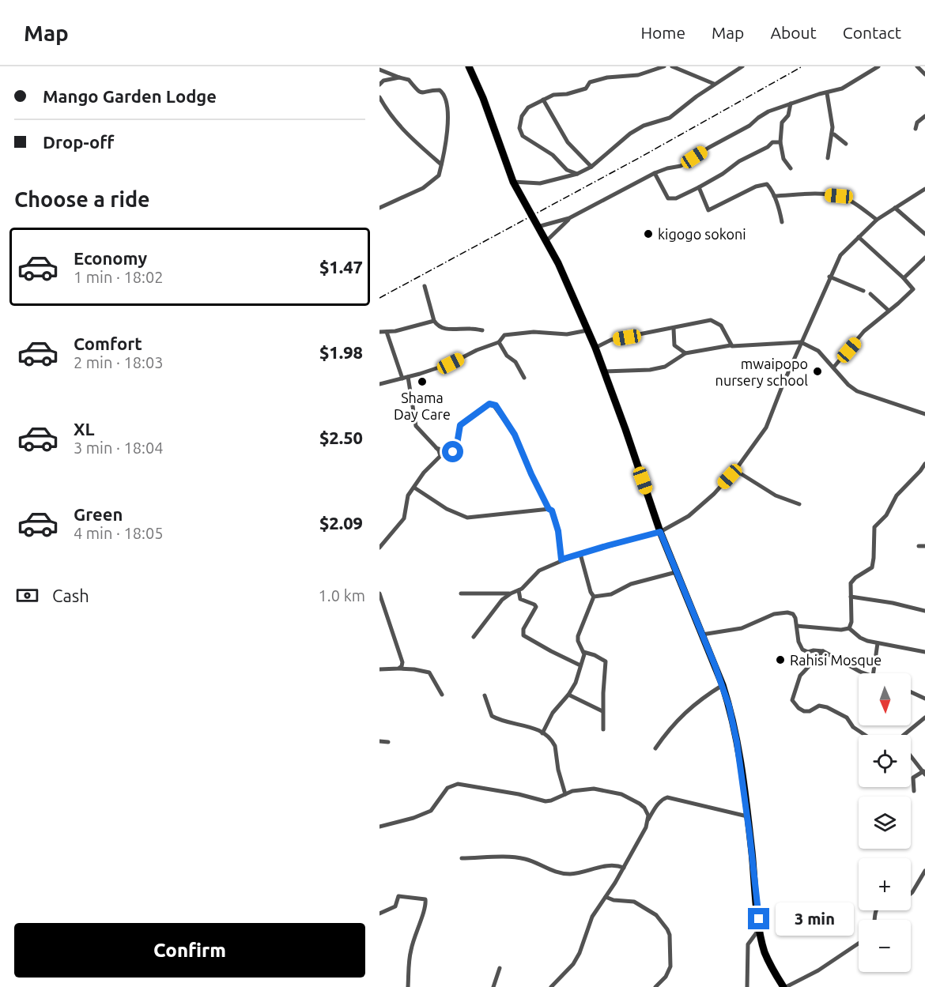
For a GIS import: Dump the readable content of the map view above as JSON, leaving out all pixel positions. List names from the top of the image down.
{
  "places": [
    "kigogo sokoni",
    "mwaipopo nursery school",
    "Shama Day Care",
    "Rahisi Mosque"
  ],
  "north": "bottom",
  "page": {
    "header": "Map",
    "nav": [
      "Home",
      "Map",
      "About",
      "Contact"
    ],
    "banner": ["Mango Garden Lodge", "Drop-off"],
    "heading": "Choose a ride",
    "list": [
      {
        "name": "Economy",
        "note": "1 min · 18:02",
        "value": "$1.47"
      },
      {
        "name": "Comfort",
        "note": "2 min · 18:03",
        "value": "$1.98"
      },
      {
        "name": "XL",
        "note": "3 min · 18:04",
        "value": "$2.50"
      },
      {
        "name": "Green",
        "note": "4 min · 18:05",
        "value": "$2.09"
      }
    ],
    "pay": ["Cash", "1.0 km"],
    "map_buttons": ["+", "−"],
    "bubble": "3 min",
    "buttons": "Confirm"
  }
}
